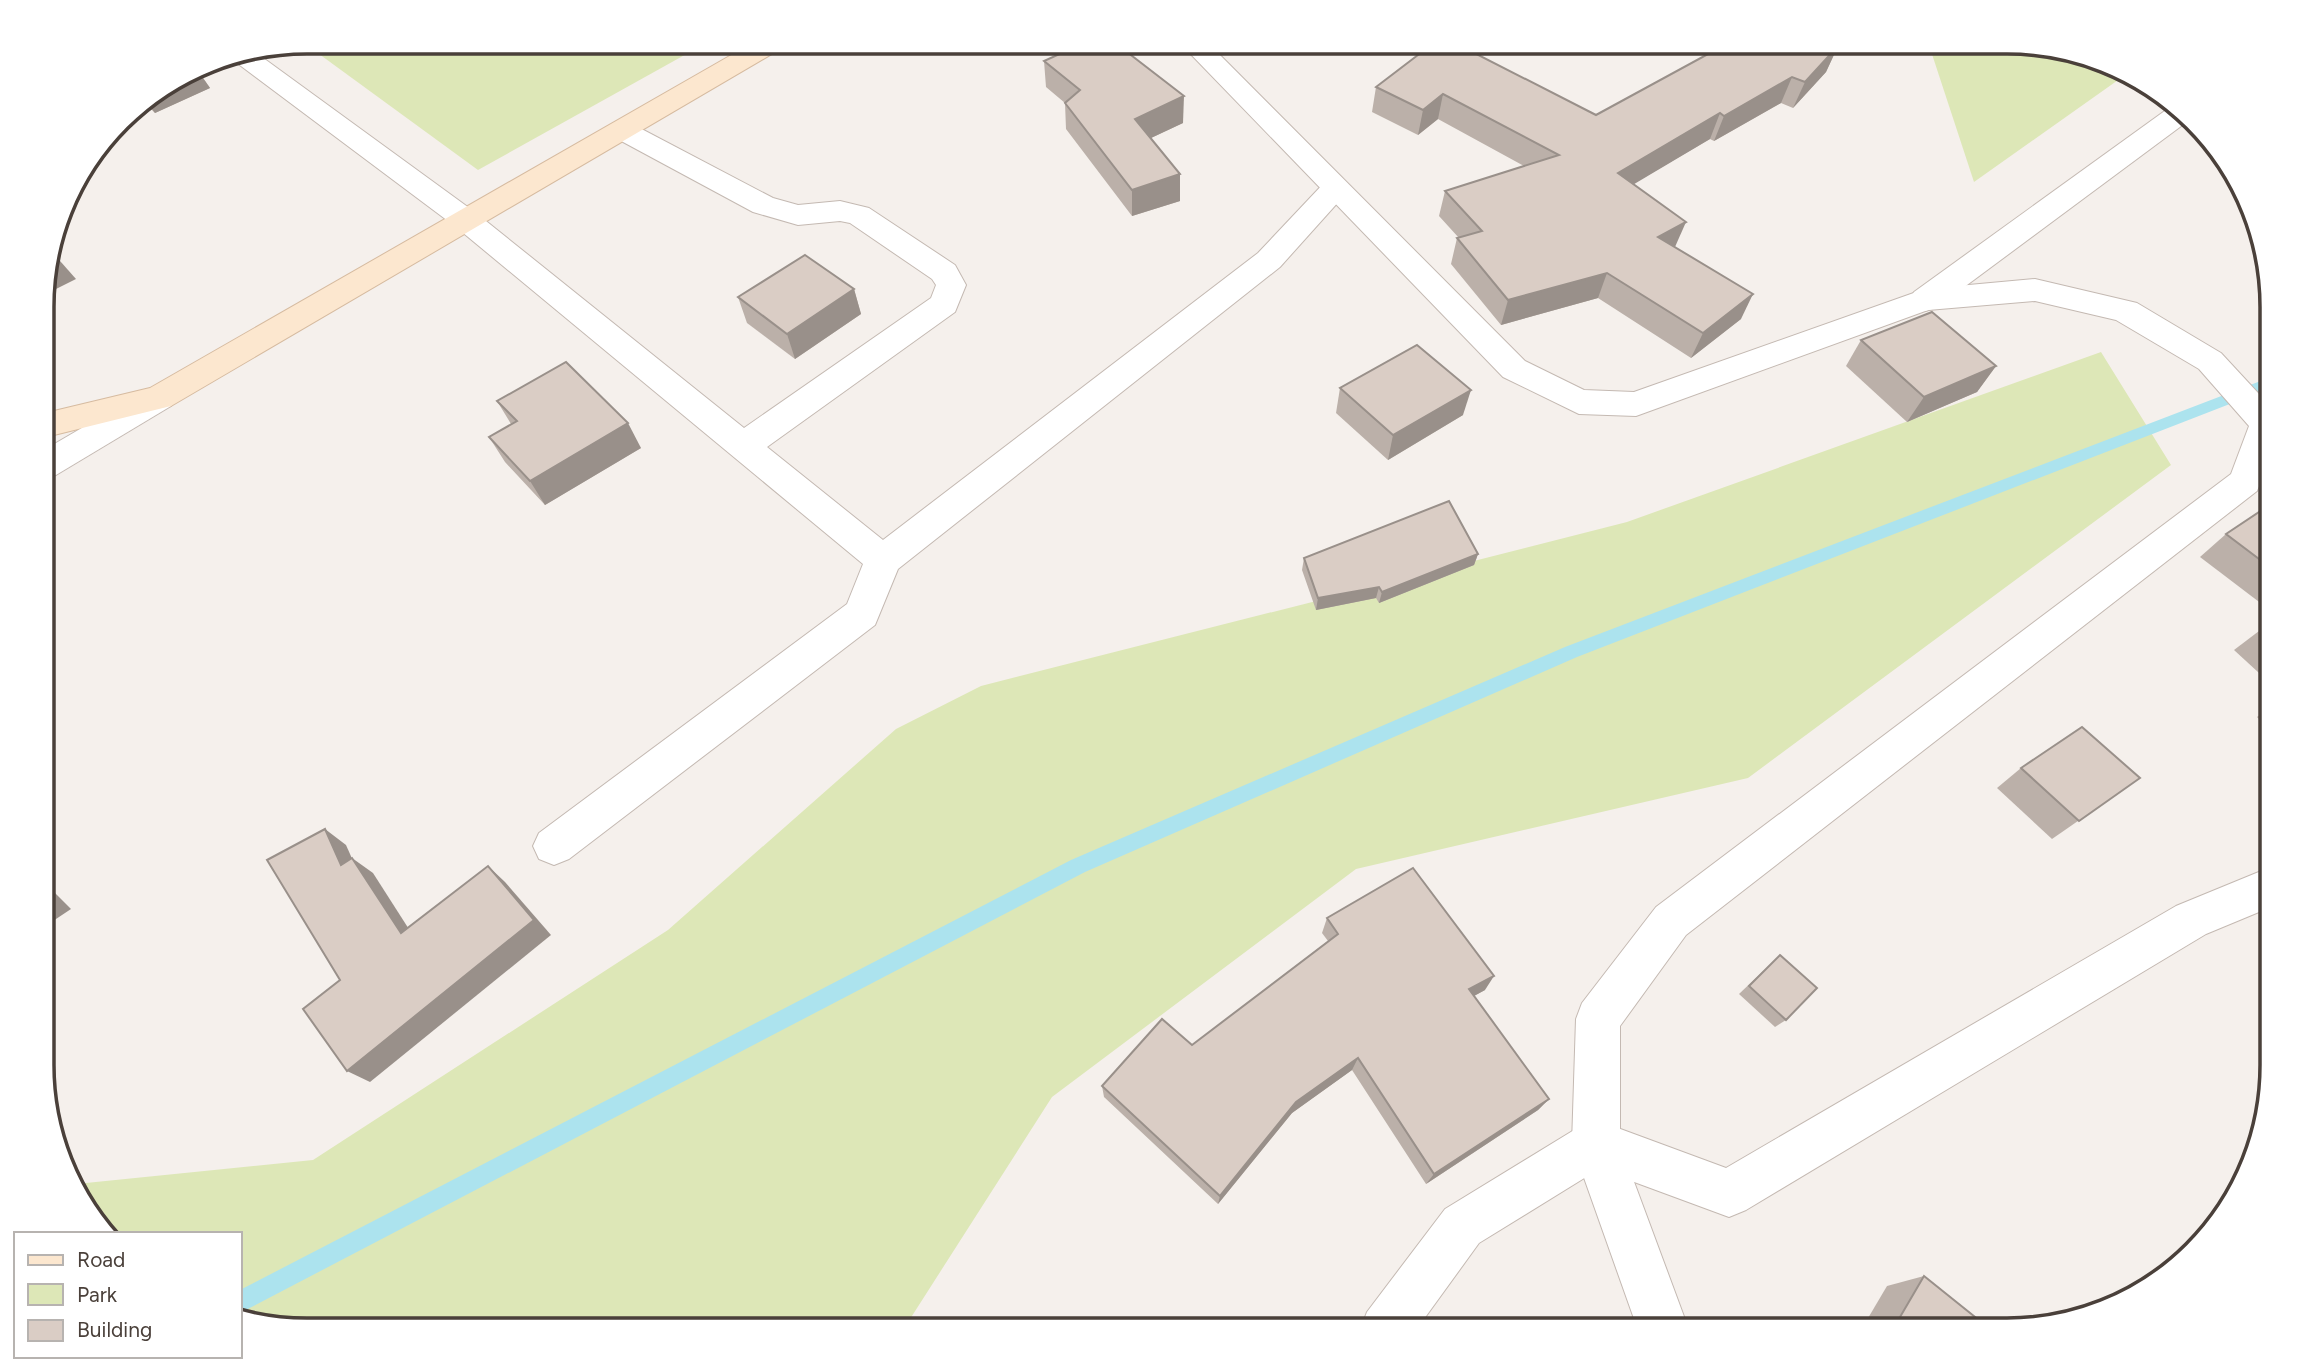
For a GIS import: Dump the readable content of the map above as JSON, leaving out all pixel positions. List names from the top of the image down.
{
  "legend": ["Road", "Park", "Building"]
}
